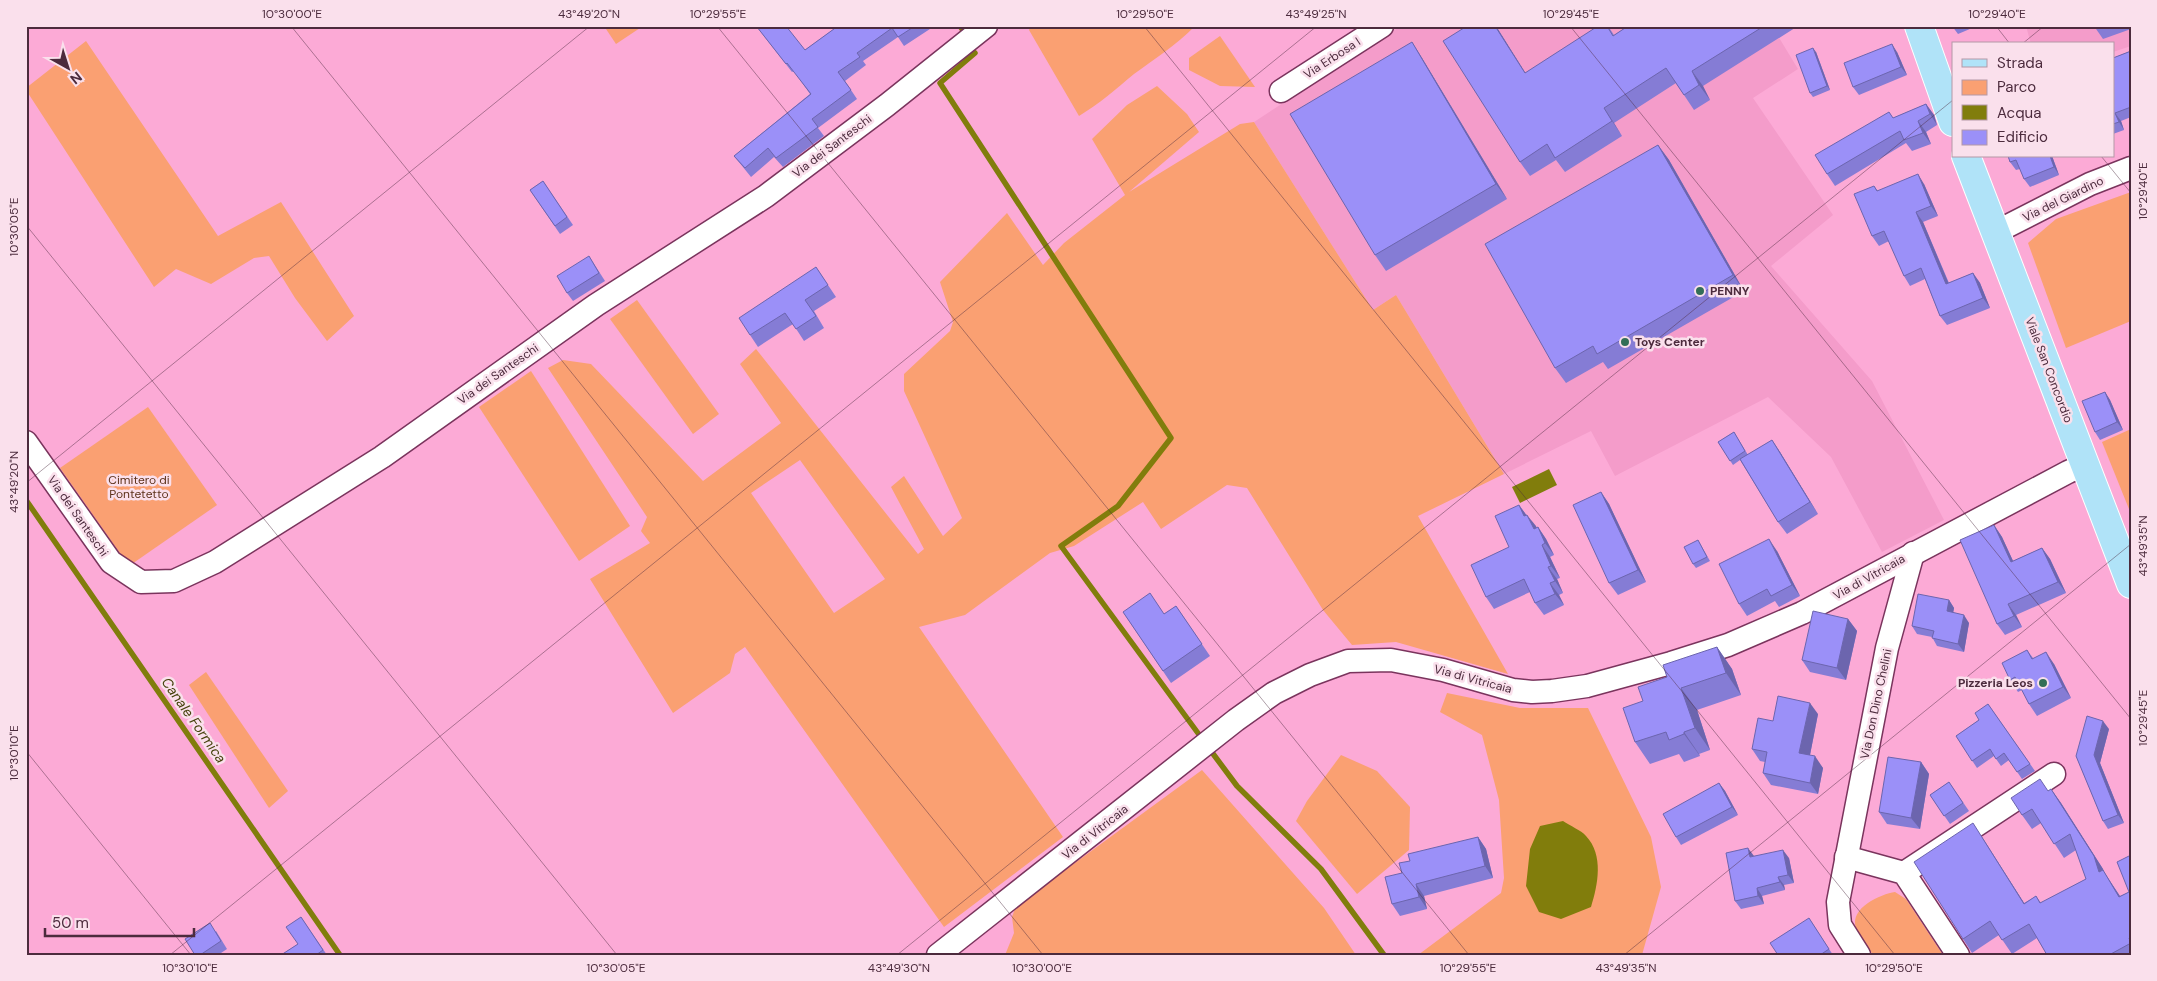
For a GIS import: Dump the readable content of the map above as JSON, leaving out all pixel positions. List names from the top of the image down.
{
  "streets": {
    "main road": ["Viale San Concordio"],
    "street": [
      "Via Erbosa I",
      "Via dei Santeschi",
      "Via del Giardino",
      "Via di Vitricaia",
      "Via Don Dino Chelini"
    ]
  },
  "crossings": [
    ["Via del Giardino", "Viale San Concordio"],
    ["Viale San Concordio", "Via di Vitricaia"],
    ["Via di Vitricaia", "Via Don Dino Chelini"]
  ],
  "water": ["Canale Formica"],
  "parks": ["Cimitero di Pontetetto"],
  "places": ["PENNY", "Toys Center", "Pizzeria Leos"],
  "legend": [
    "Strada",
    "Parco",
    "Acqua",
    "Edificio"
  ],
  "scale_bar": "50 m",
  "north": "bottom right",
  "coordinates": [
    "10°30'00\"E",
    "43°49'20\"N",
    "10°29'55\"E",
    "10°29'50\"E",
    "43°49'25\"N",
    "10°29'45\"E",
    "10°29'40\"E",
    "10°30'05\"E",
    "43°49'35\"N",
    "10°30'10\"E",
    "43°49'30\"N"
  ]
}
